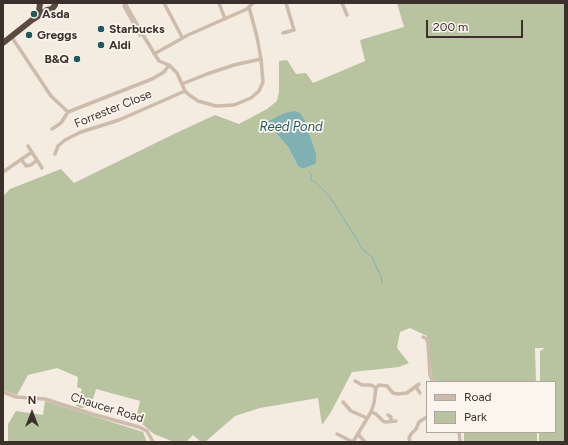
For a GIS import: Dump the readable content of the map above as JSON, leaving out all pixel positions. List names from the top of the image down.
{
  "streets": {
    "street": ["Forrester Close", "Chaucer Road"]
  },
  "water": ["Reed Pond"],
  "places": [
    "Asda",
    "Starbucks",
    "Greggs",
    "Aldi",
    "B&Q"
  ],
  "legend": ["Road", "Park"],
  "scale_bar": "200 m",
  "north": "top"
}
